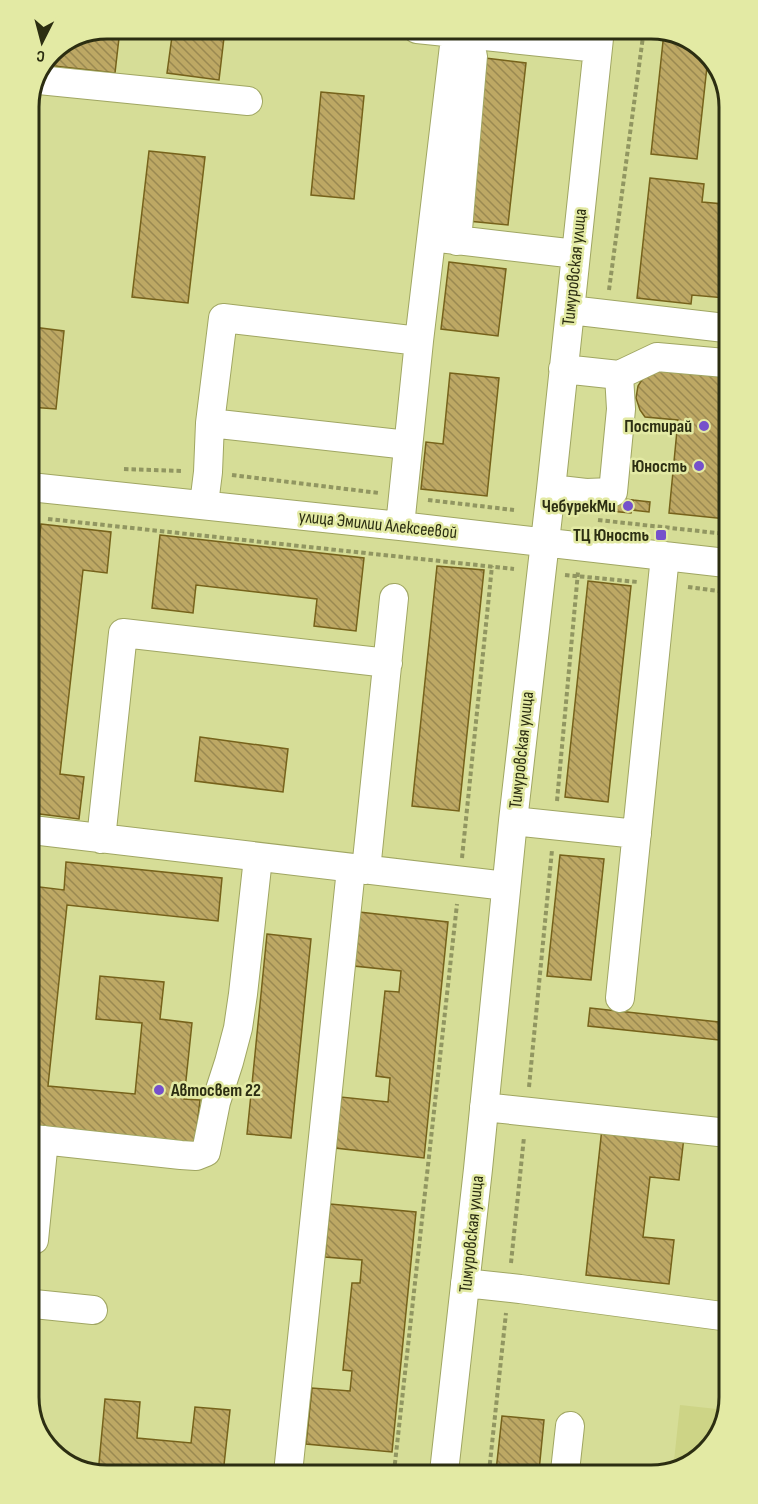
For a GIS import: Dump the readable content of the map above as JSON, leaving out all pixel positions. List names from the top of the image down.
{
  "streets": {
    "street": ["Тимуровская улица", "улица Эмилии Алексеевой"]
  },
  "crossings": [
    ["Тимуровская улица", "улица Эмилии Алексеевой"]
  ],
  "places": {
    "other": [
      "Постирай",
      "Юность",
      "ЧебурекМи",
      "Автосвет 22"
    ],
    "transit": ["ТЦ Юность"]
  },
  "north": "bottom"
}
